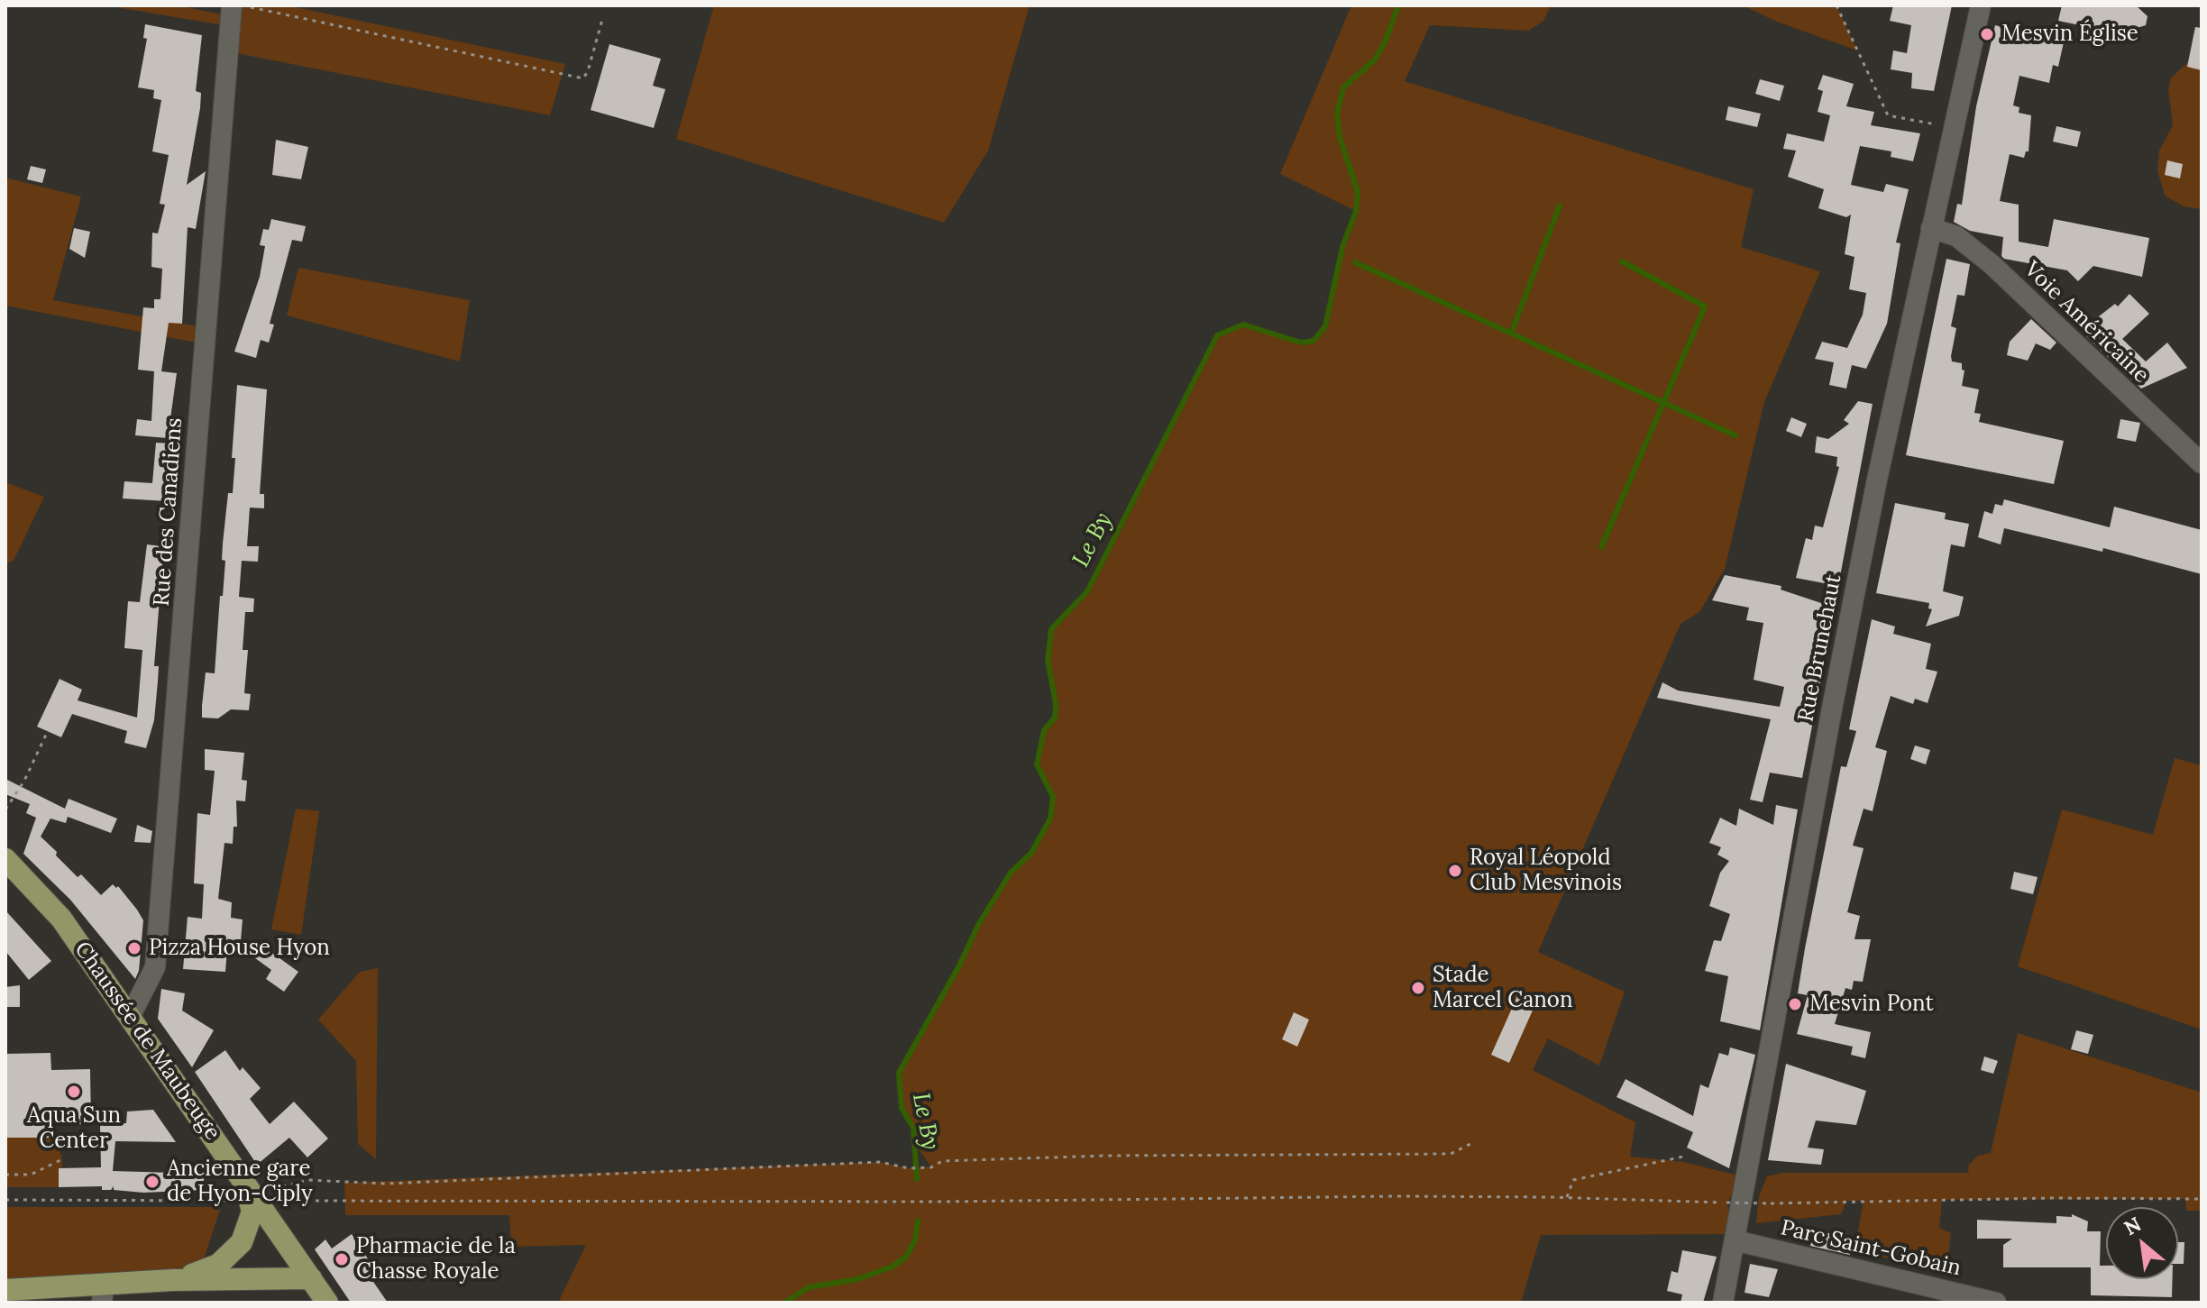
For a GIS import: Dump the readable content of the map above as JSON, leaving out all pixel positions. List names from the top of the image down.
{
  "streets": {
    "main road": ["Chaussée de Maubeuge"],
    "street": [
      "Voie Américaine",
      "Rue des Canadiens",
      "Rue Brunehaut",
      "Parc Saint-Gobain"
    ]
  },
  "crossings": [
    ["Voie Américaine", "Rue Brunehaut"],
    ["Rue des Canadiens", "Chaussée de Maubeuge"],
    ["Rue Brunehaut", "Parc Saint-Gobain"]
  ],
  "water": ["Le By"],
  "places": [
    "Mesvin Église",
    "Royal Léopold Club Mesvinois",
    "Pizza House Hyon",
    "Stade Marcel Canon",
    "Mesvin Pont",
    "Aqua Sun Center",
    "Ancienne gare de Hyon-Ciply",
    "Pharmacie de la Chasse Royale"
  ],
  "north": "top left"
}
